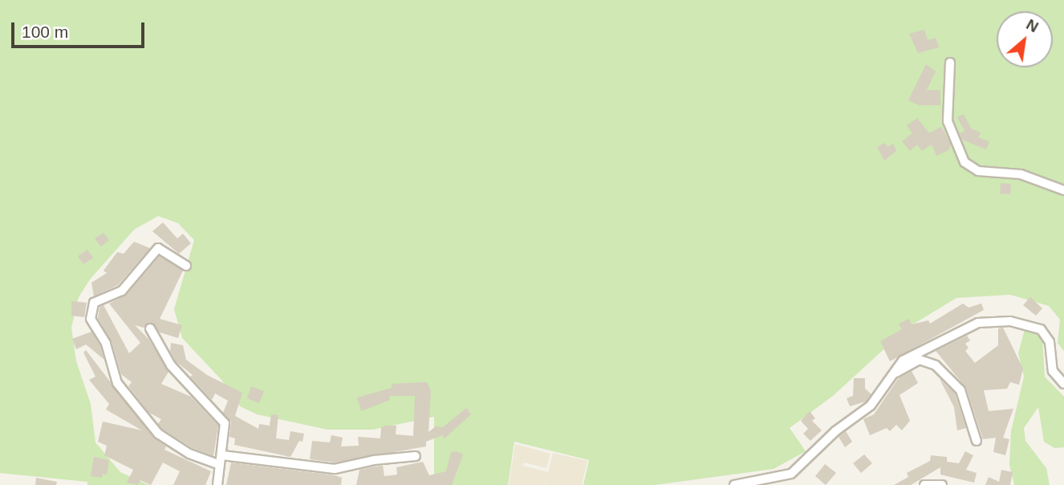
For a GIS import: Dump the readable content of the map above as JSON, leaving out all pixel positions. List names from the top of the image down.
{
  "scale_bar": "100 m",
  "north": "top right"
}
